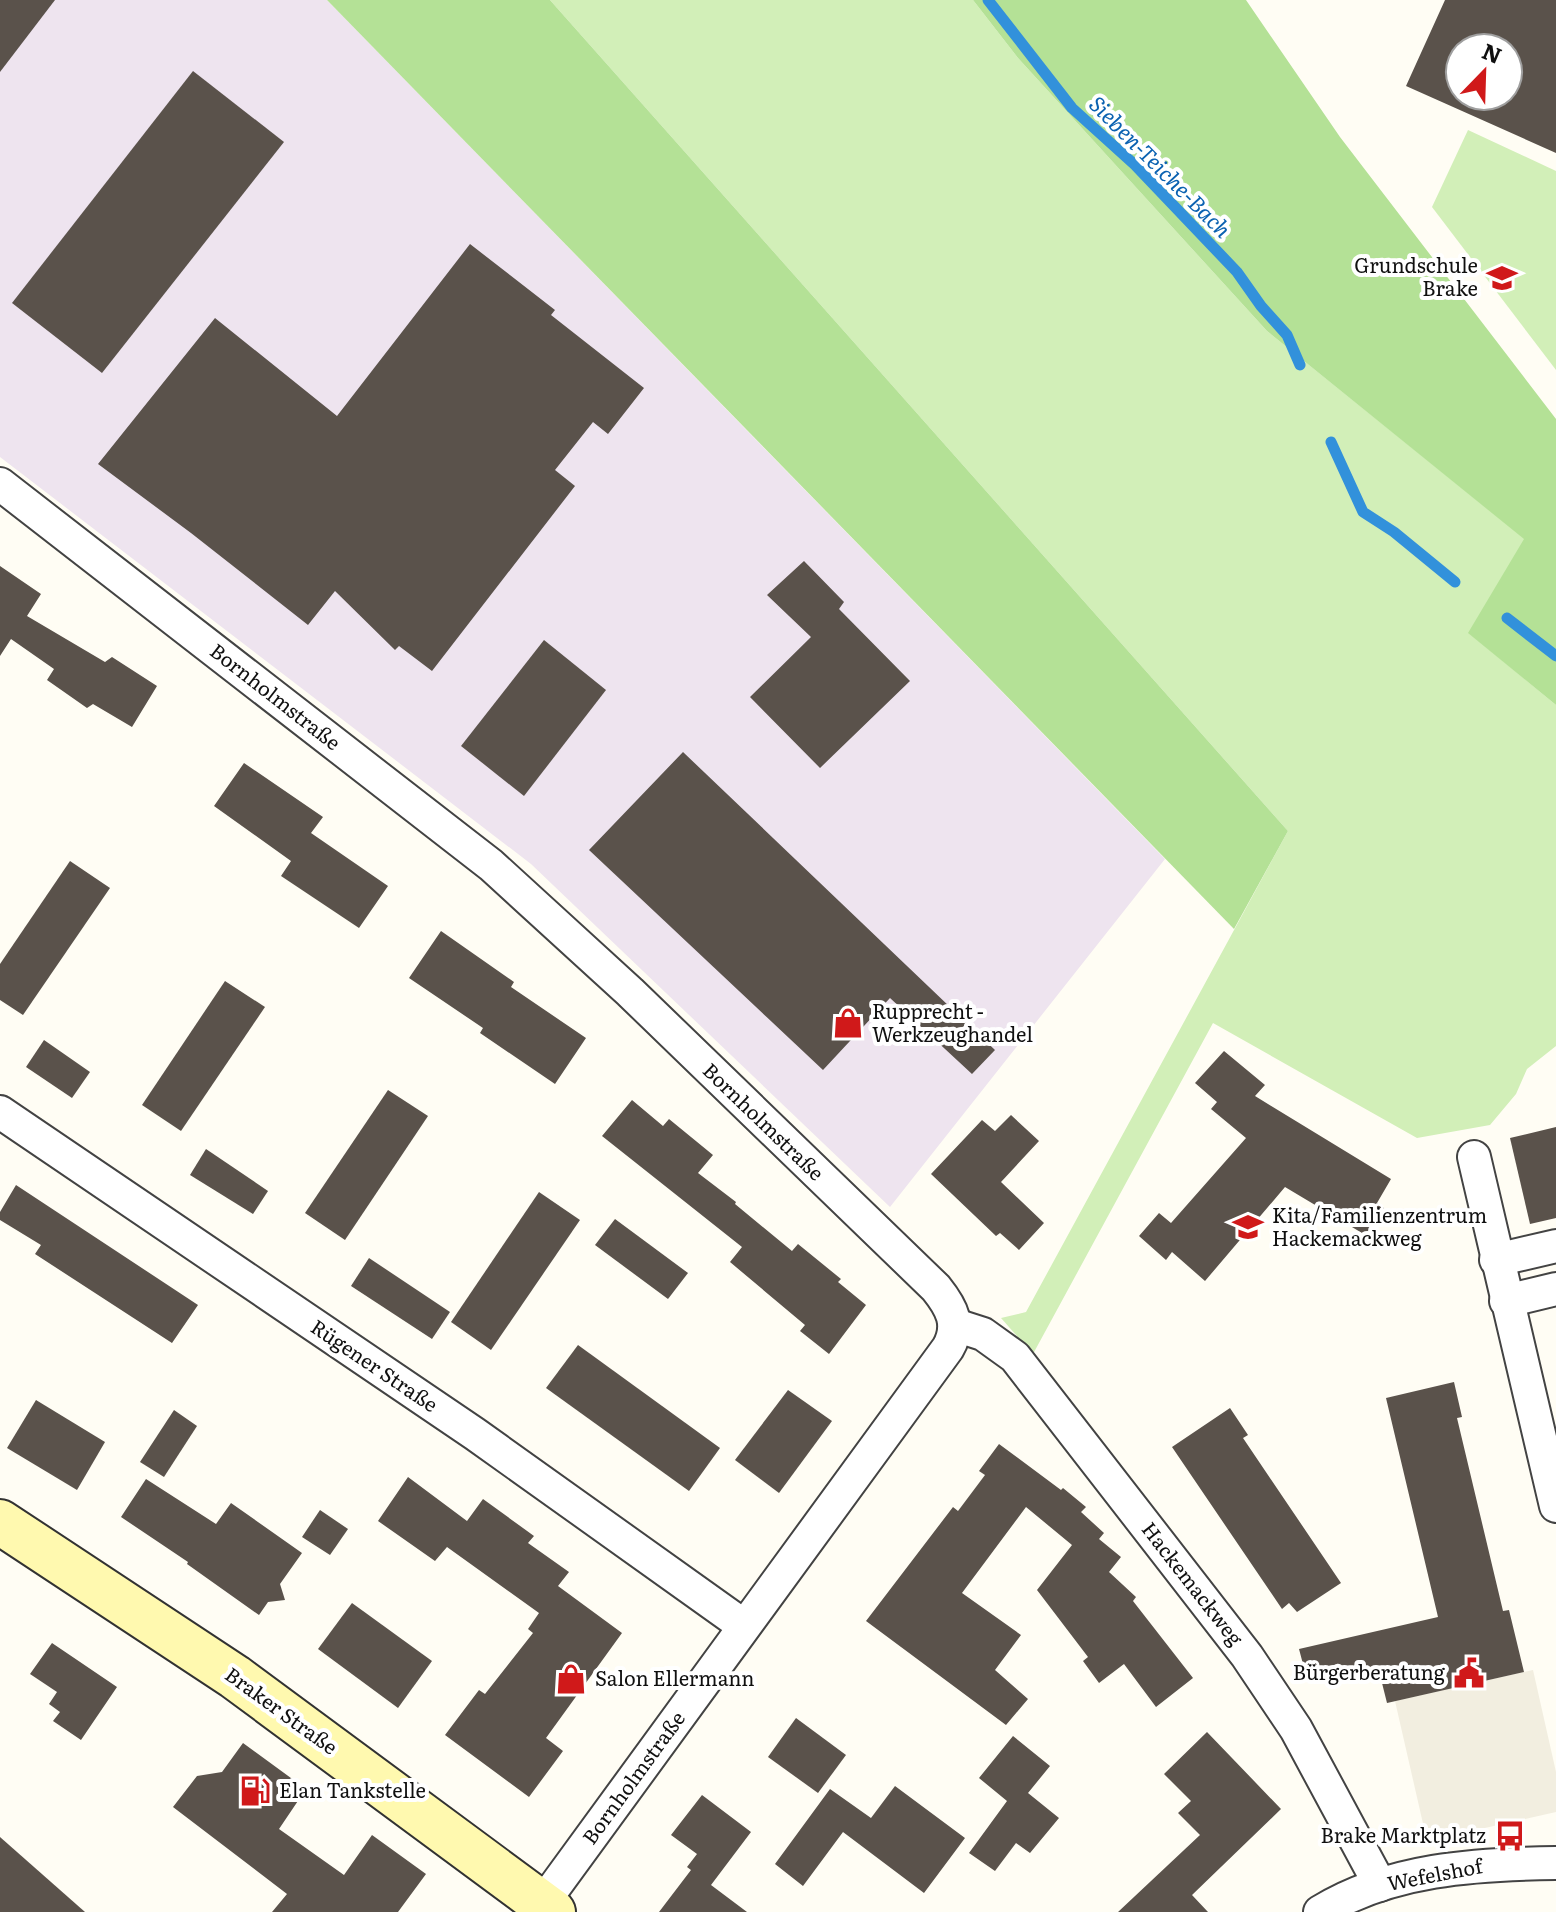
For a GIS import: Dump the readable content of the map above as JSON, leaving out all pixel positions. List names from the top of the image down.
{
  "streets": {
    "main road": ["Braker Straße"],
    "street": [
      "Bornholmstraße",
      "Rügener Straße",
      "Hackemackweg",
      "Wefelshof"
    ]
  },
  "crossings": [
    ["Bornholmstraße", "Rügener Straße"],
    ["Bornholmstraße", "Hackemackweg"],
    ["Bornholmstraße", "Braker Straße"],
    ["Hackemackweg", "Wefelshof"]
  ],
  "water": ["Sieben-Teiche-Bach"],
  "places": {
    "school or university": ["Grundschule Brake", "Kita/Familienzentrum Hackemackweg"],
    "shop": ["Rupprecht - Werkzeughandel", "Salon Ellermann"],
    "public building": ["Bürgerberatung"],
    "fuel station": ["Elan Tankstelle"],
    "bus stop": ["Brake Marktplatz"]
  },
  "north": "top right"
}
